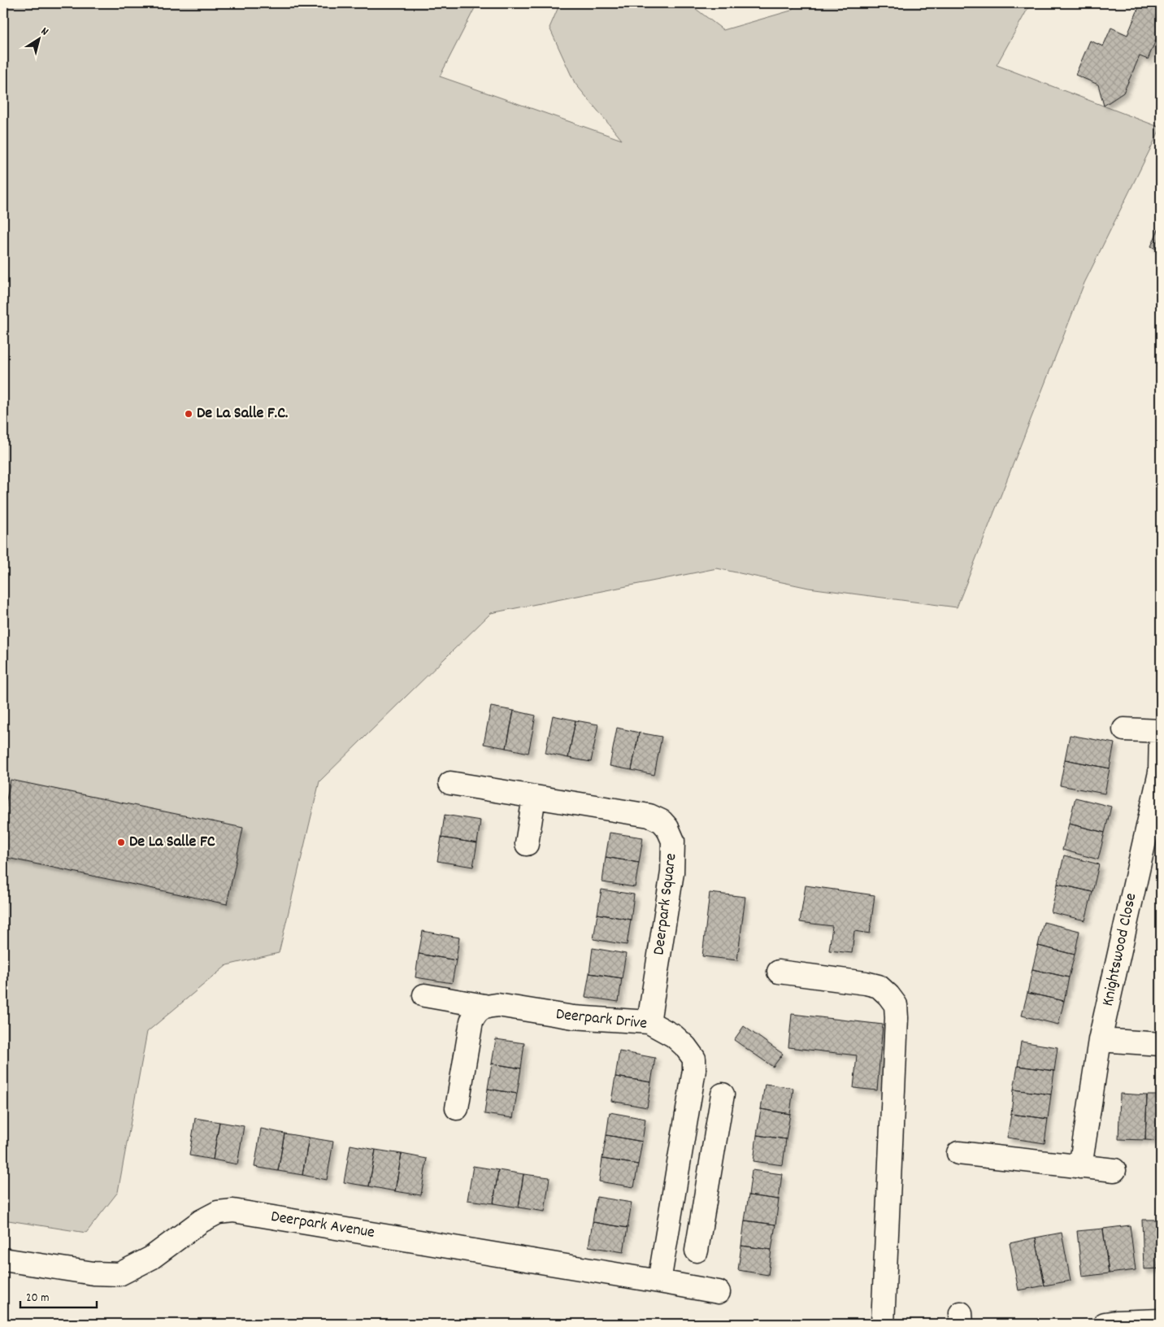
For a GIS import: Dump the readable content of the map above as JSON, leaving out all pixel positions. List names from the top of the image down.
{
  "streets": {
    "street": [
      "Deerpark Square",
      "Knightswood Close",
      "Deerpark Drive",
      "Deerpark Avenue"
    ]
  },
  "crossings": [
    ["Deerpark Square", "Deerpark Drive"],
    ["Deerpark Drive", "Deerpark Avenue"]
  ],
  "places": ["De La Salle F.C.", "De La Salle FC"],
  "scale_bar": "20 m",
  "north": "top right"
}
